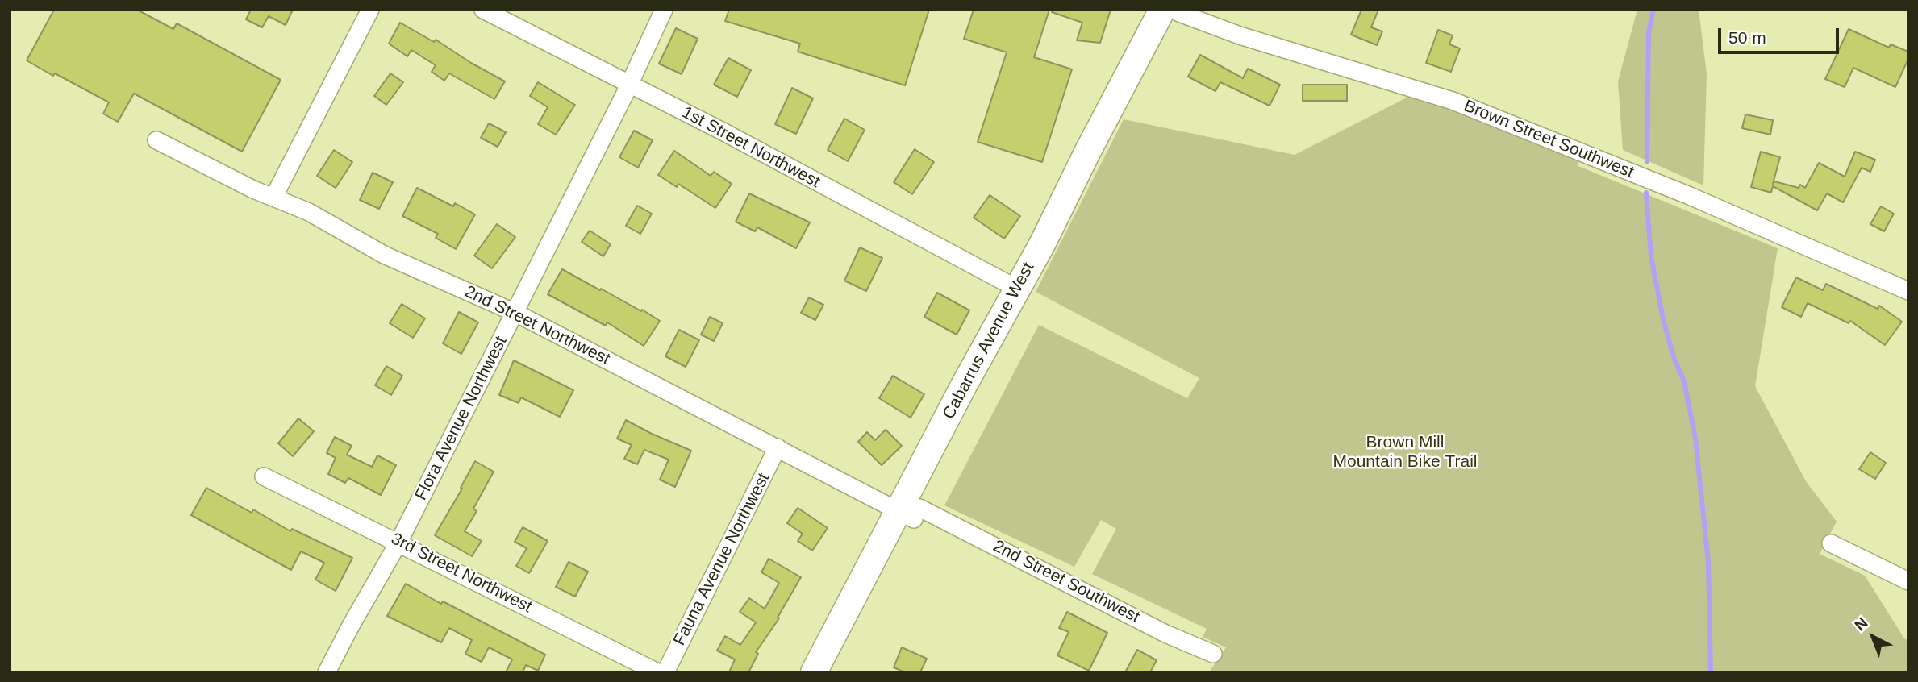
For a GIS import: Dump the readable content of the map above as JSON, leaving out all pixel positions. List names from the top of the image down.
{
  "streets": {
    "main road": ["Cabarrus Avenue West"],
    "street": [
      "Brown Street Southwest",
      "1st Street Northwest",
      "2nd Street Northwest",
      "Flora Avenue Northwest",
      "Fauna Avenue Northwest",
      "3rd Street Northwest",
      "2nd Street Southwest"
    ]
  },
  "crossings": [
    ["Brown Street Southwest", "Cabarrus Avenue West"],
    ["1st Street Northwest", "Cabarrus Avenue West"],
    ["1st Street Northwest", "Flora Avenue Northwest"],
    ["2nd Street Northwest", "Cabarrus Avenue West"],
    ["2nd Street Northwest", "Flora Avenue Northwest"],
    ["2nd Street Northwest", "Fauna Avenue Northwest"],
    ["2nd Street Northwest", "2nd Street Southwest"],
    ["Cabarrus Avenue West", "2nd Street Southwest"],
    ["Flora Avenue Northwest", "3rd Street Northwest"]
  ],
  "parks": ["Brown Mill Mountain Bike Trail"],
  "scale_bar": "50 m",
  "north": "top left"
}
